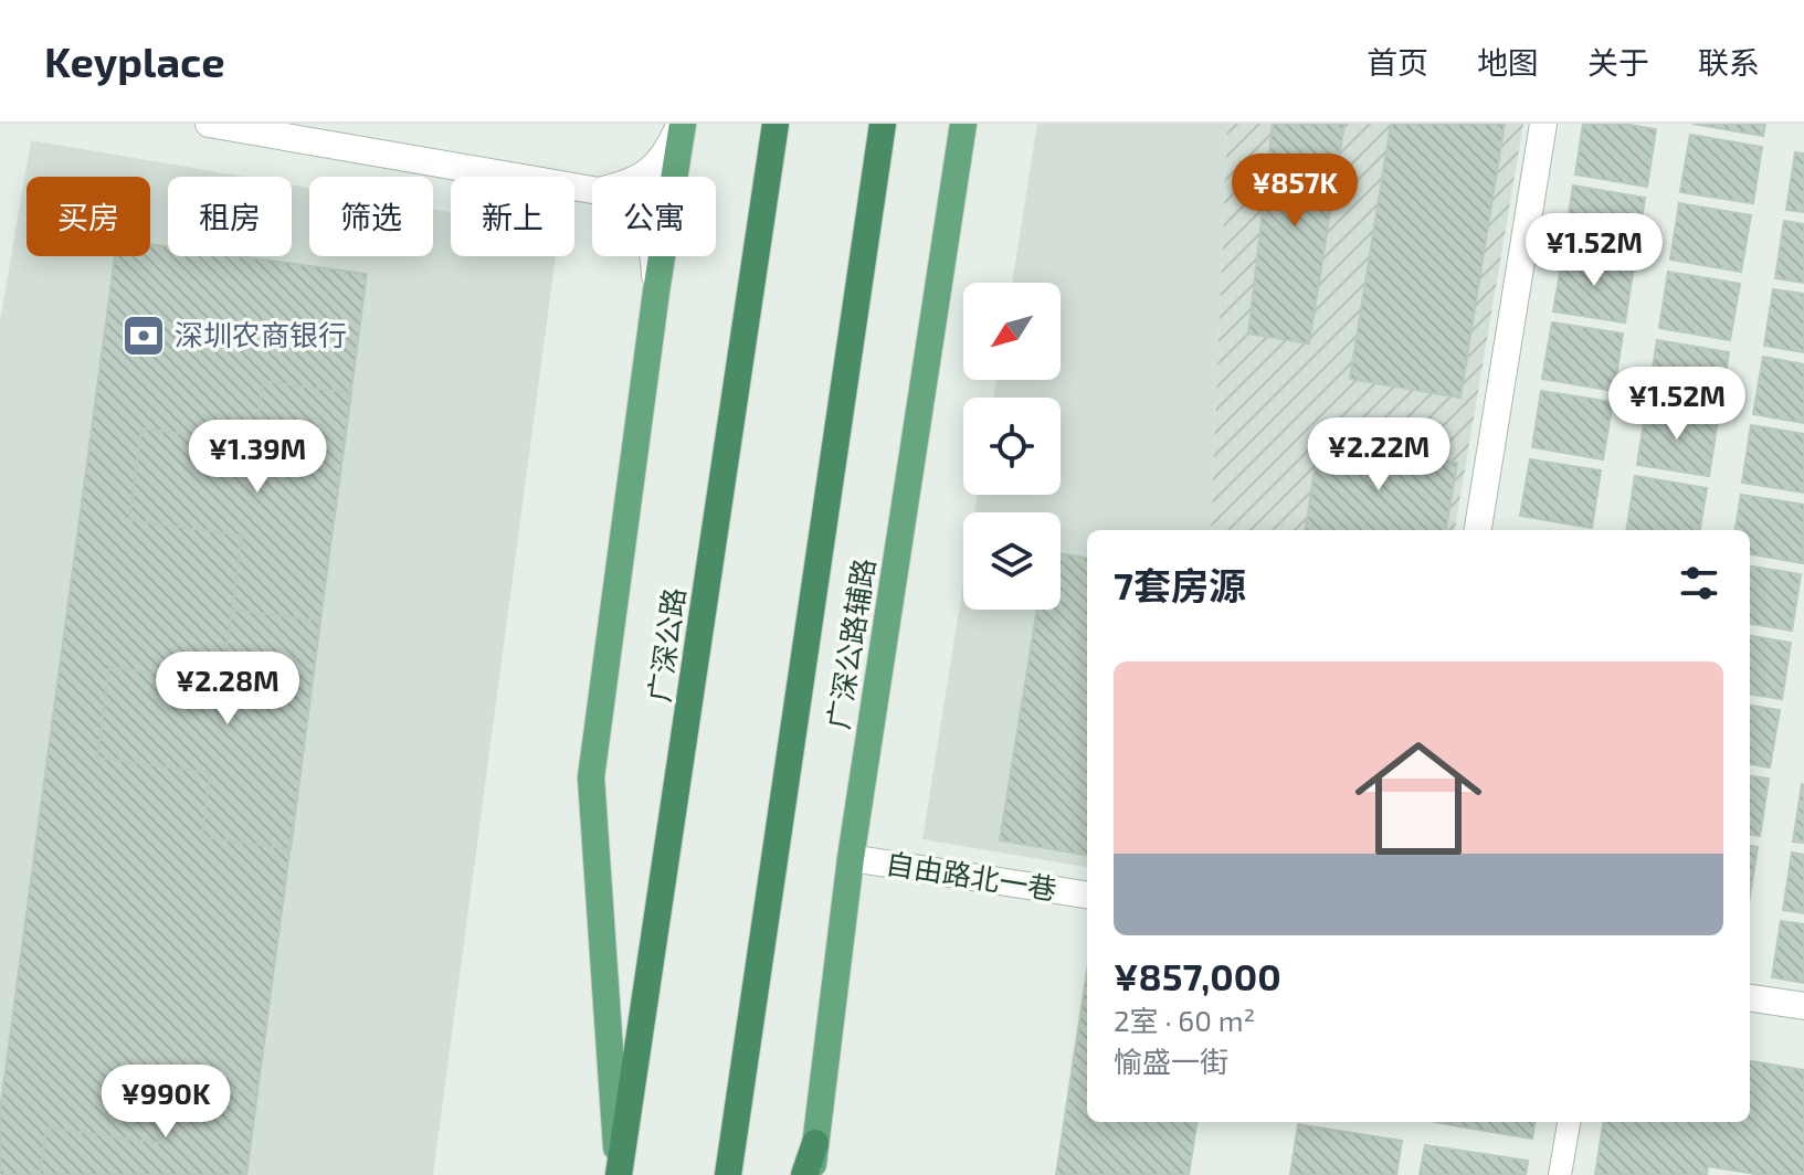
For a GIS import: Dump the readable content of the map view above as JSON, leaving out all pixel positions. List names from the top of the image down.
{
  "streets": {
    "highway": ["广深公路"],
    "main road": ["广深公路辅路"],
    "street": ["自由路北一巷"]
  },
  "crossings": [
    ["广深公路辅路", "自由路北一巷"]
  ],
  "places": {
    "bank": ["深圳农商银行"]
  },
  "north": "bottom left",
  "page": {
    "header": "Keyplace",
    "nav": [
      "首页",
      "地图",
      "关于",
      "联系"
    ],
    "price": [
      "¥857K",
      "¥1.52M",
      "¥1.52M",
      "¥2.22M",
      "¥1.39M",
      "¥2.28M",
      "¥990K"
    ],
    "chip": [
      "买房",
      "租房",
      "筛选",
      "新上",
      "公寓"
    ],
    "heading": "7套房源",
    "list": [
      {
        "name": "¥857,000",
        "note": "2室 · 60 m² · 愉盛一街"
      }
    ]
  }
}
